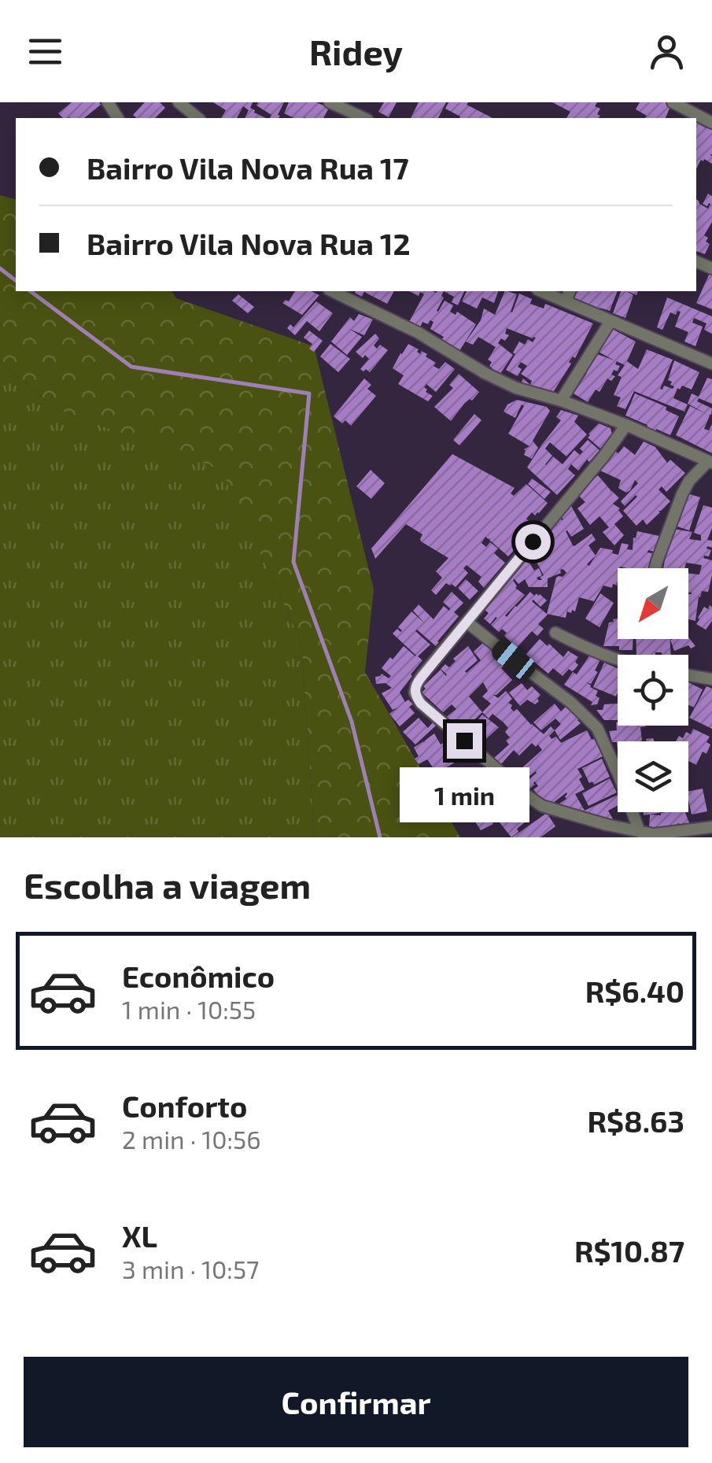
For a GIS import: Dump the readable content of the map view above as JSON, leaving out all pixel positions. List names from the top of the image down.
{
  "north": "bottom left",
  "page": {
    "header": "Ridey",
    "banner": ["Bairro Vila Nova Rua 17", "Bairro Vila Nova Rua 12"],
    "bubble": "1 min",
    "heading": "Escolha a viagem",
    "list": [
      {
        "name": "Econômico",
        "note": "1 min · 10:55",
        "value": "R$6.40"
      },
      {
        "name": "Conforto",
        "note": "2 min · 10:56",
        "value": "R$8.63"
      },
      {
        "name": "XL",
        "note": "3 min · 10:57",
        "value": "R$10.87"
      }
    ],
    "buttons": "Confirmar"
  }
}
